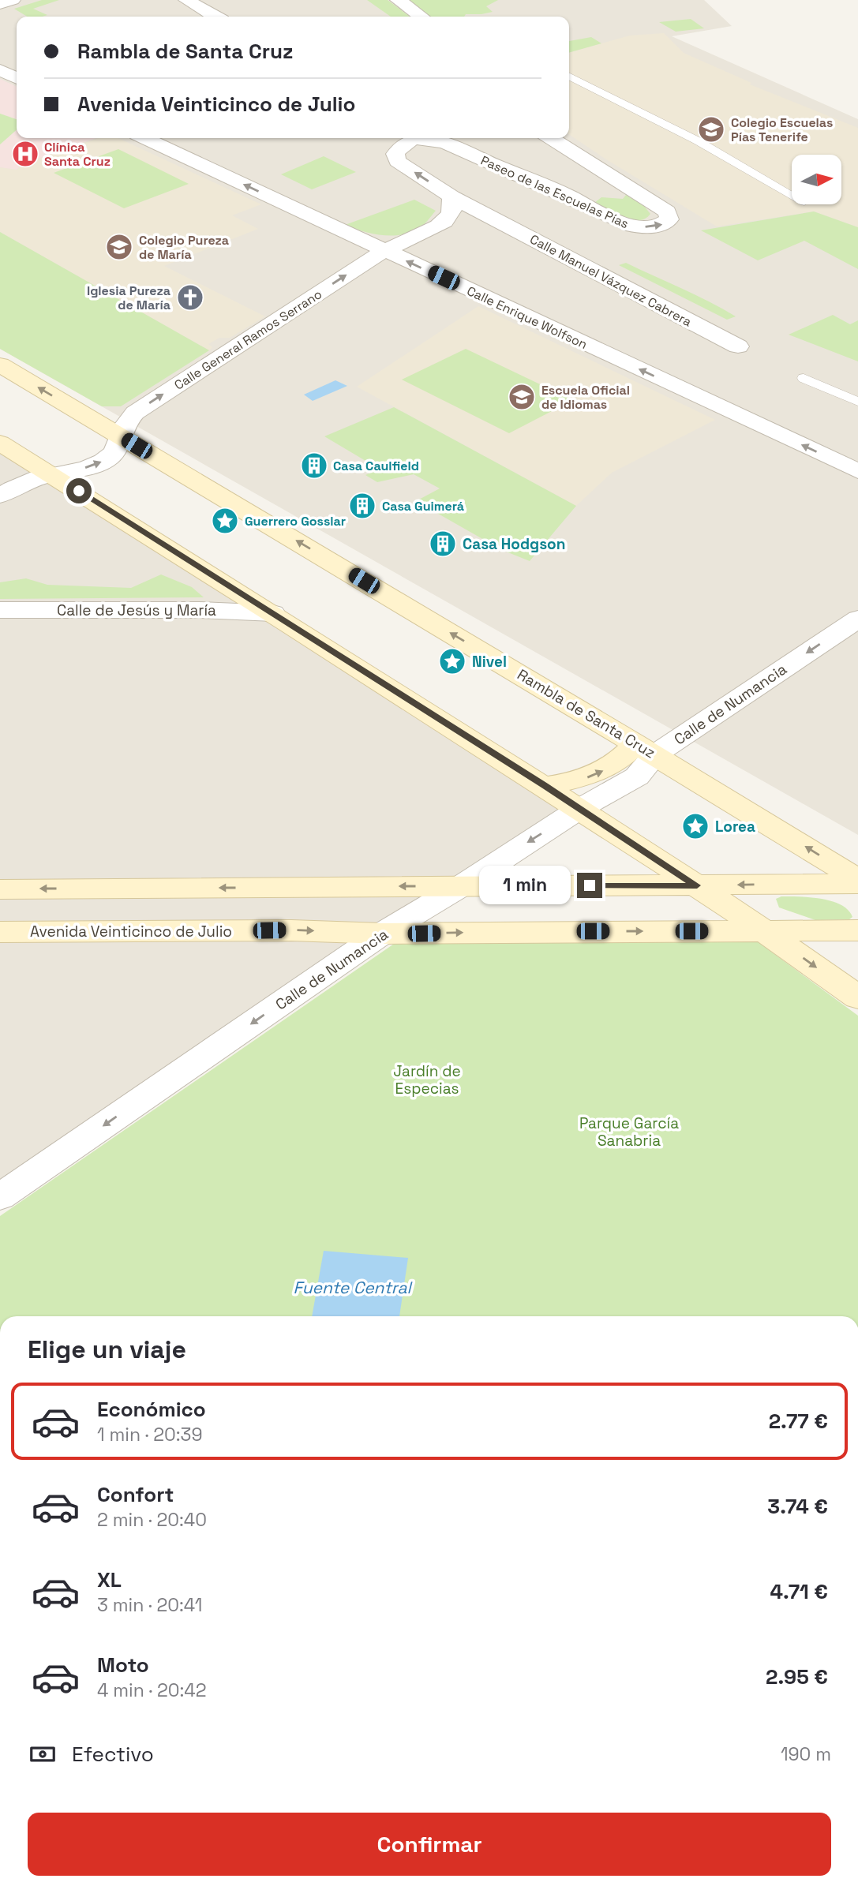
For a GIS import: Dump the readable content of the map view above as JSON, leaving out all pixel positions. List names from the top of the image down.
{
  "streets": {
    "main road": ["Rambla de Santa Cruz", "Avenida Veinticinco de Julio"],
    "street": [
      "Paseo de las Escuelas Pías",
      "Calle Manuel Vázquez Cabrera",
      "Calle Enrique Wolfson",
      "Calle General Ramos Serrano",
      "Calle de Jesús y María",
      "Calle de Numancia"
    ]
  },
  "crossings": [
    ["Paseo de las Escuelas Pías", "Calle Manuel Vázquez Cabrera"],
    ["Calle Enrique Wolfson", "Calle General Ramos Serrano"],
    ["Calle General Ramos Serrano", "Rambla de Santa Cruz"],
    ["Calle de Numancia", "Rambla de Santa Cruz"],
    ["Calle de Numancia", "Avenida Veinticinco de Julio"]
  ],
  "one_way": ["Calle Enrique Wolfson", "Calle General Ramos Serrano", "Calle de Numancia"],
  "water": ["Fuente Central"],
  "parks": ["Jardín de Especias", "Parque García Sanabria"],
  "places": {
    "school or university": ["Colegio Escuelas Pías Tenerife", "Colegio Pureza de María", "Escuela Oficial de Idiomas"],
    "hospital": ["Clínica Santa Cruz"],
    "church": ["Iglesia Pureza de María"],
    "building": ["Casa Caulfield", "Casa Guimerá", "Casa Hodgson"],
    "place": ["Guerrero Gosslar", "Nivel", "Lorea"]
  },
  "north": "right",
  "page": {
    "banner": ["Rambla de Santa Cruz", "Avenida Veinticinco de Julio"],
    "bubble": "1 min",
    "heading": "Elige un viaje",
    "list": [
      {
        "name": "Económico",
        "note": "1 min · 20:39",
        "value": "2.77 €"
      },
      {
        "name": "Confort",
        "note": "2 min · 20:40",
        "value": "3.74 €"
      },
      {
        "name": "XL",
        "note": "3 min · 20:41",
        "value": "4.71 €"
      },
      {
        "name": "Moto",
        "note": "4 min · 20:42",
        "value": "2.95 €"
      }
    ],
    "pay": ["Efectivo", "190 m"],
    "buttons": "Confirmar"
  }
}
